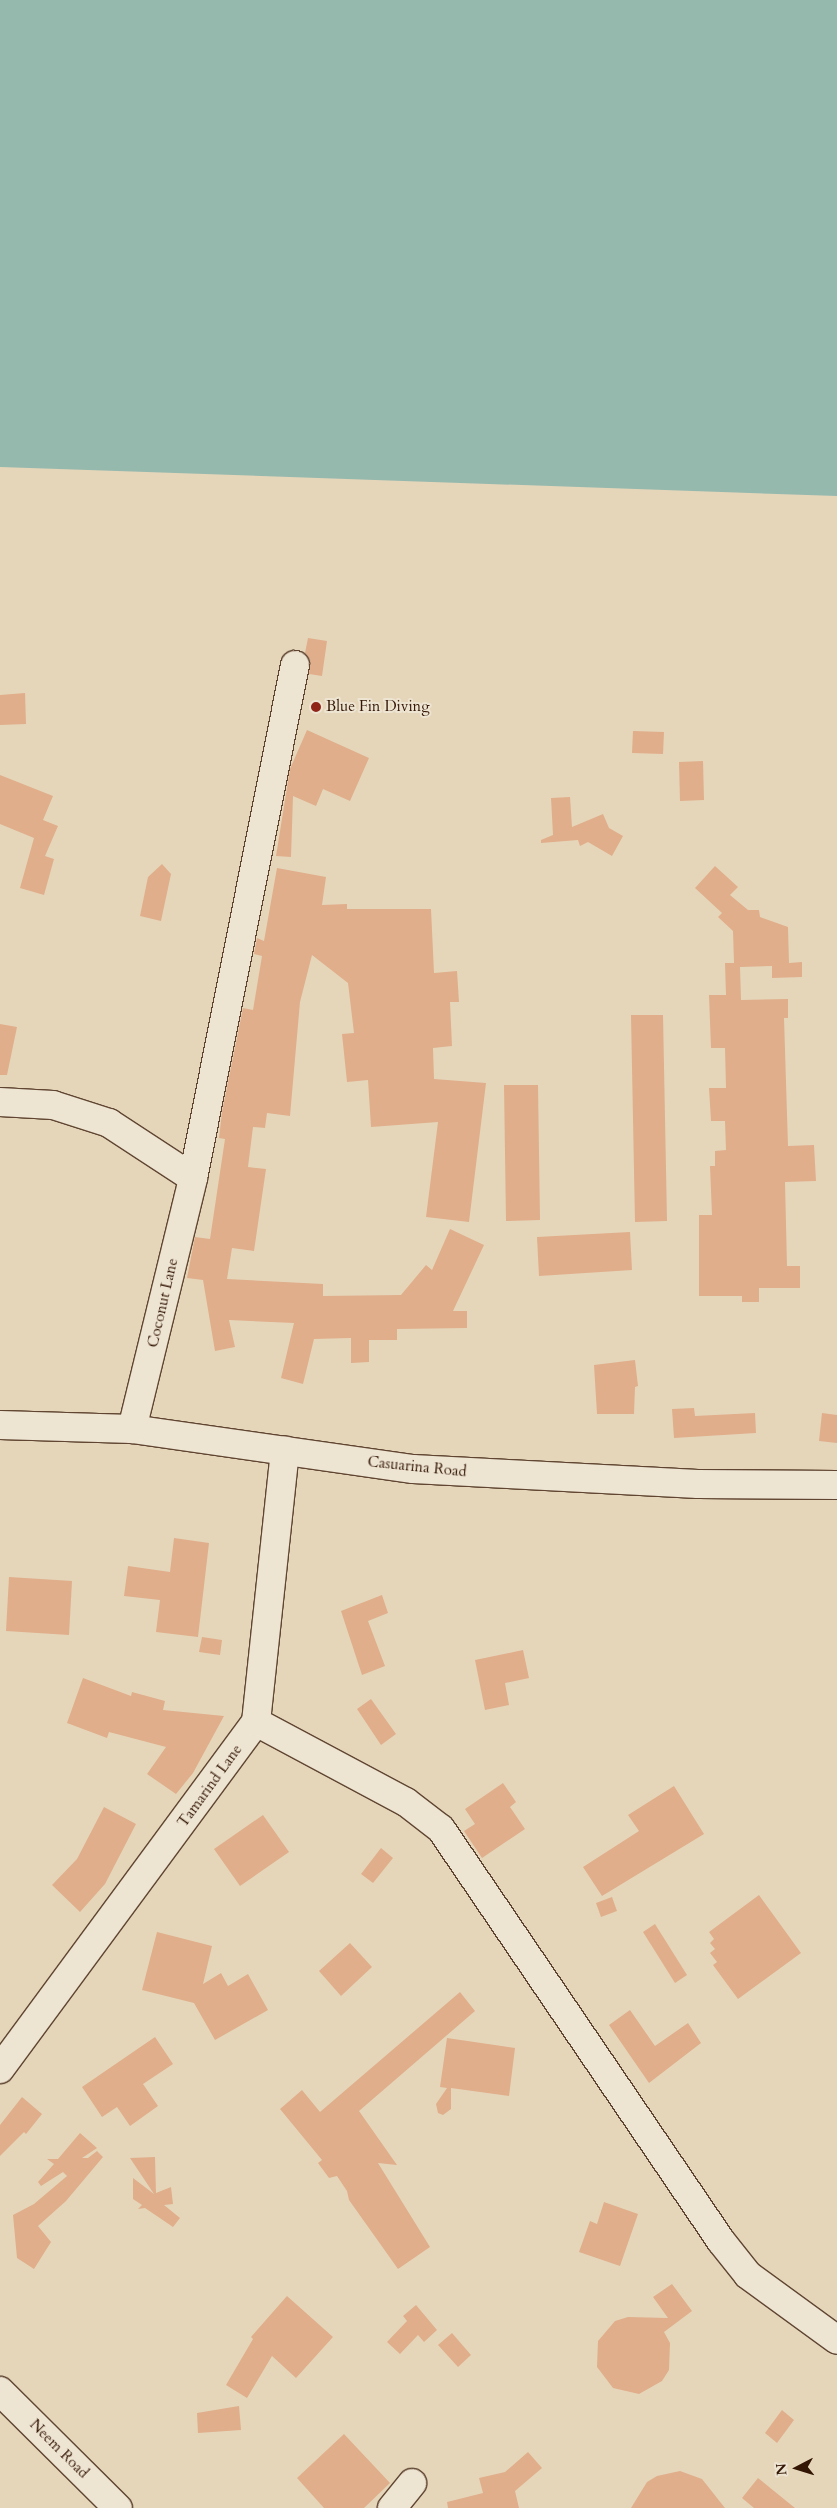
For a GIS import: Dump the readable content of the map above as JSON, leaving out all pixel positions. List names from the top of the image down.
{
  "streets": {
    "street": [
      "Coconut Lane",
      "Casuarina Road",
      "Tamarind Lane",
      "Neem Road"
    ]
  },
  "crossings": [
    ["Coconut Lane", "Casuarina Road"]
  ],
  "places": ["Blue Fin Diving"],
  "north": "left"
}
